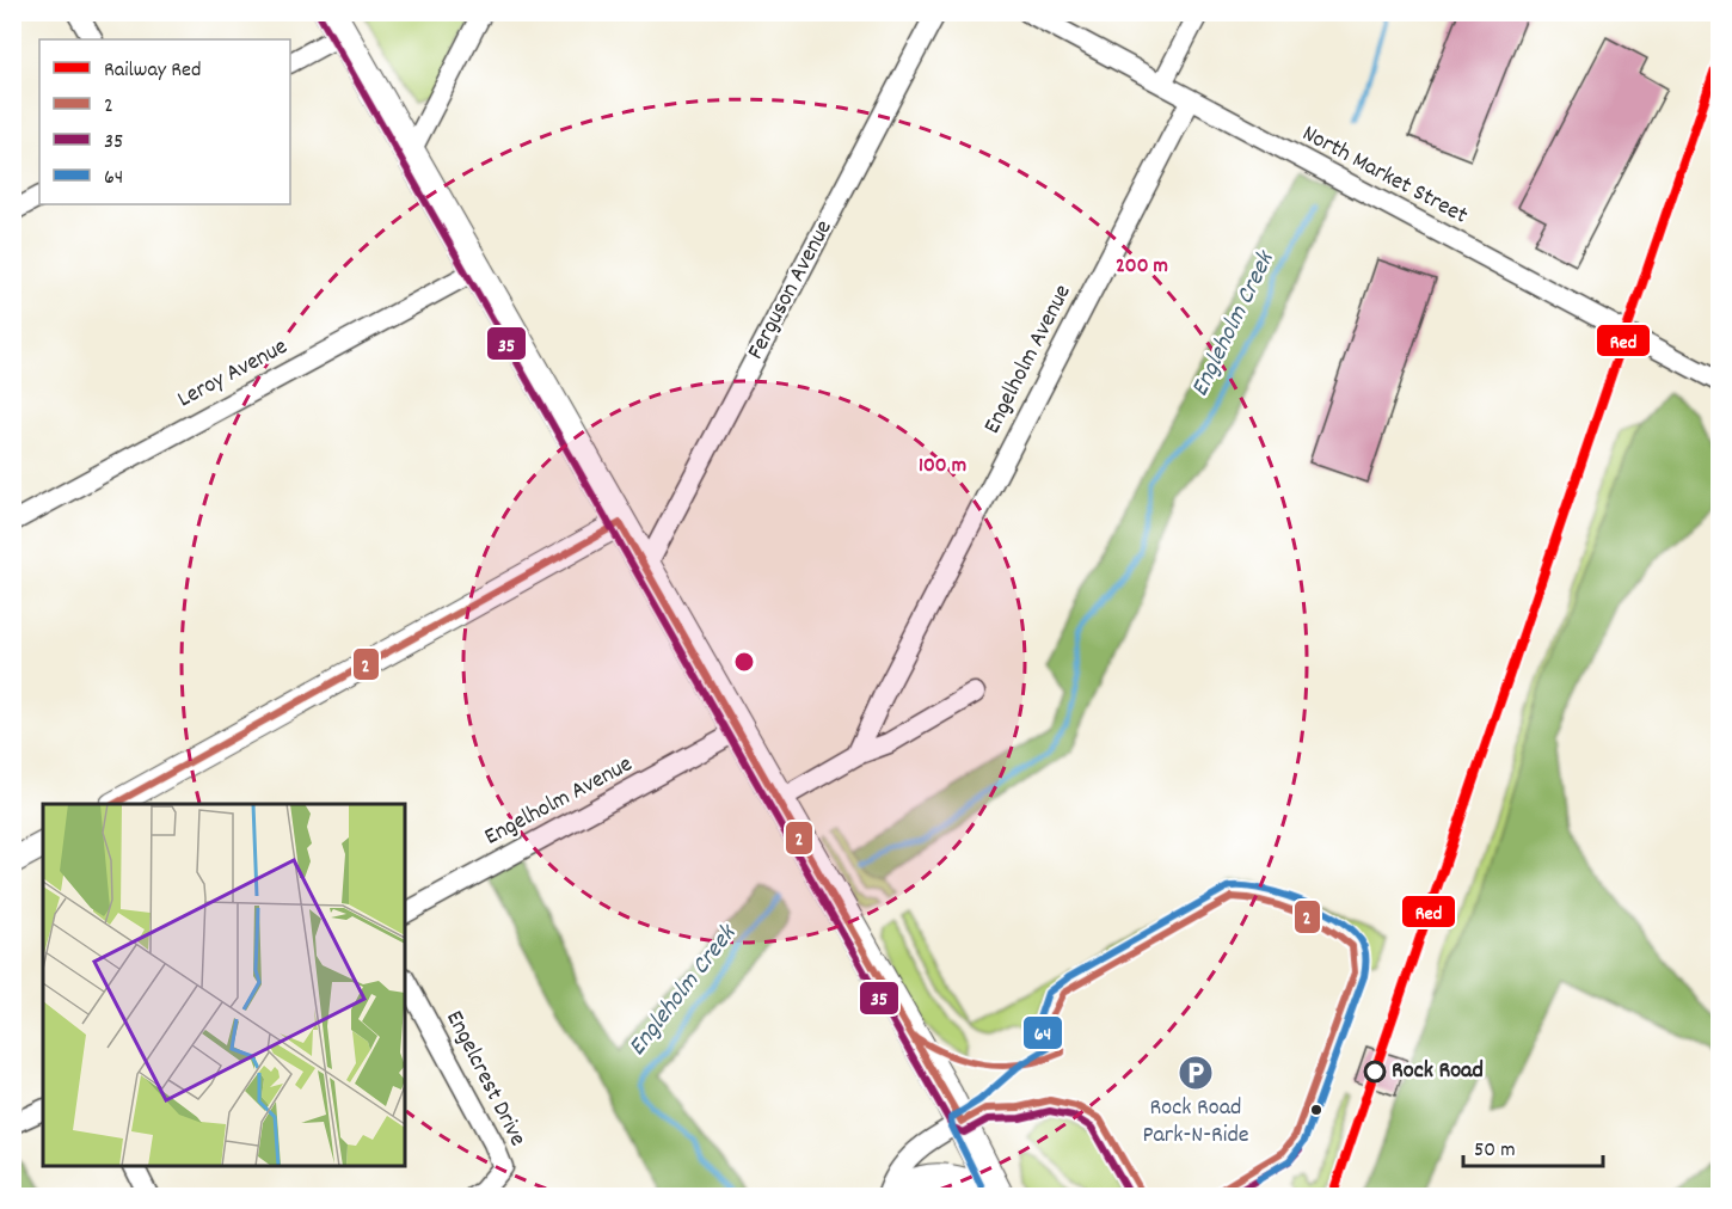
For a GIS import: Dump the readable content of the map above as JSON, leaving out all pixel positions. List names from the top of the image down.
{
  "streets": {
    "street": [
      "North Market Street",
      "Ferguson Avenue",
      "Engelholm Avenue",
      "Leroy Avenue",
      "Engelcrest Drive"
    ]
  },
  "crossings": [
    ["North Market Street", "Engelholm Avenue"]
  ],
  "water": ["Engleholm Creek"],
  "places": {
    "other": ["Rock Road"],
    "parking": ["Rock Road Park-N-Ride"]
  },
  "lines": [
    "transit line 35",
    "rail line Red",
    "transit line 2",
    "transit line 64"
  ],
  "legend": [
    "Railway Red",
    "2",
    "35",
    "64"
  ],
  "scale_bar": "50 m",
  "rings": ["200 m", "100 m"]
}
